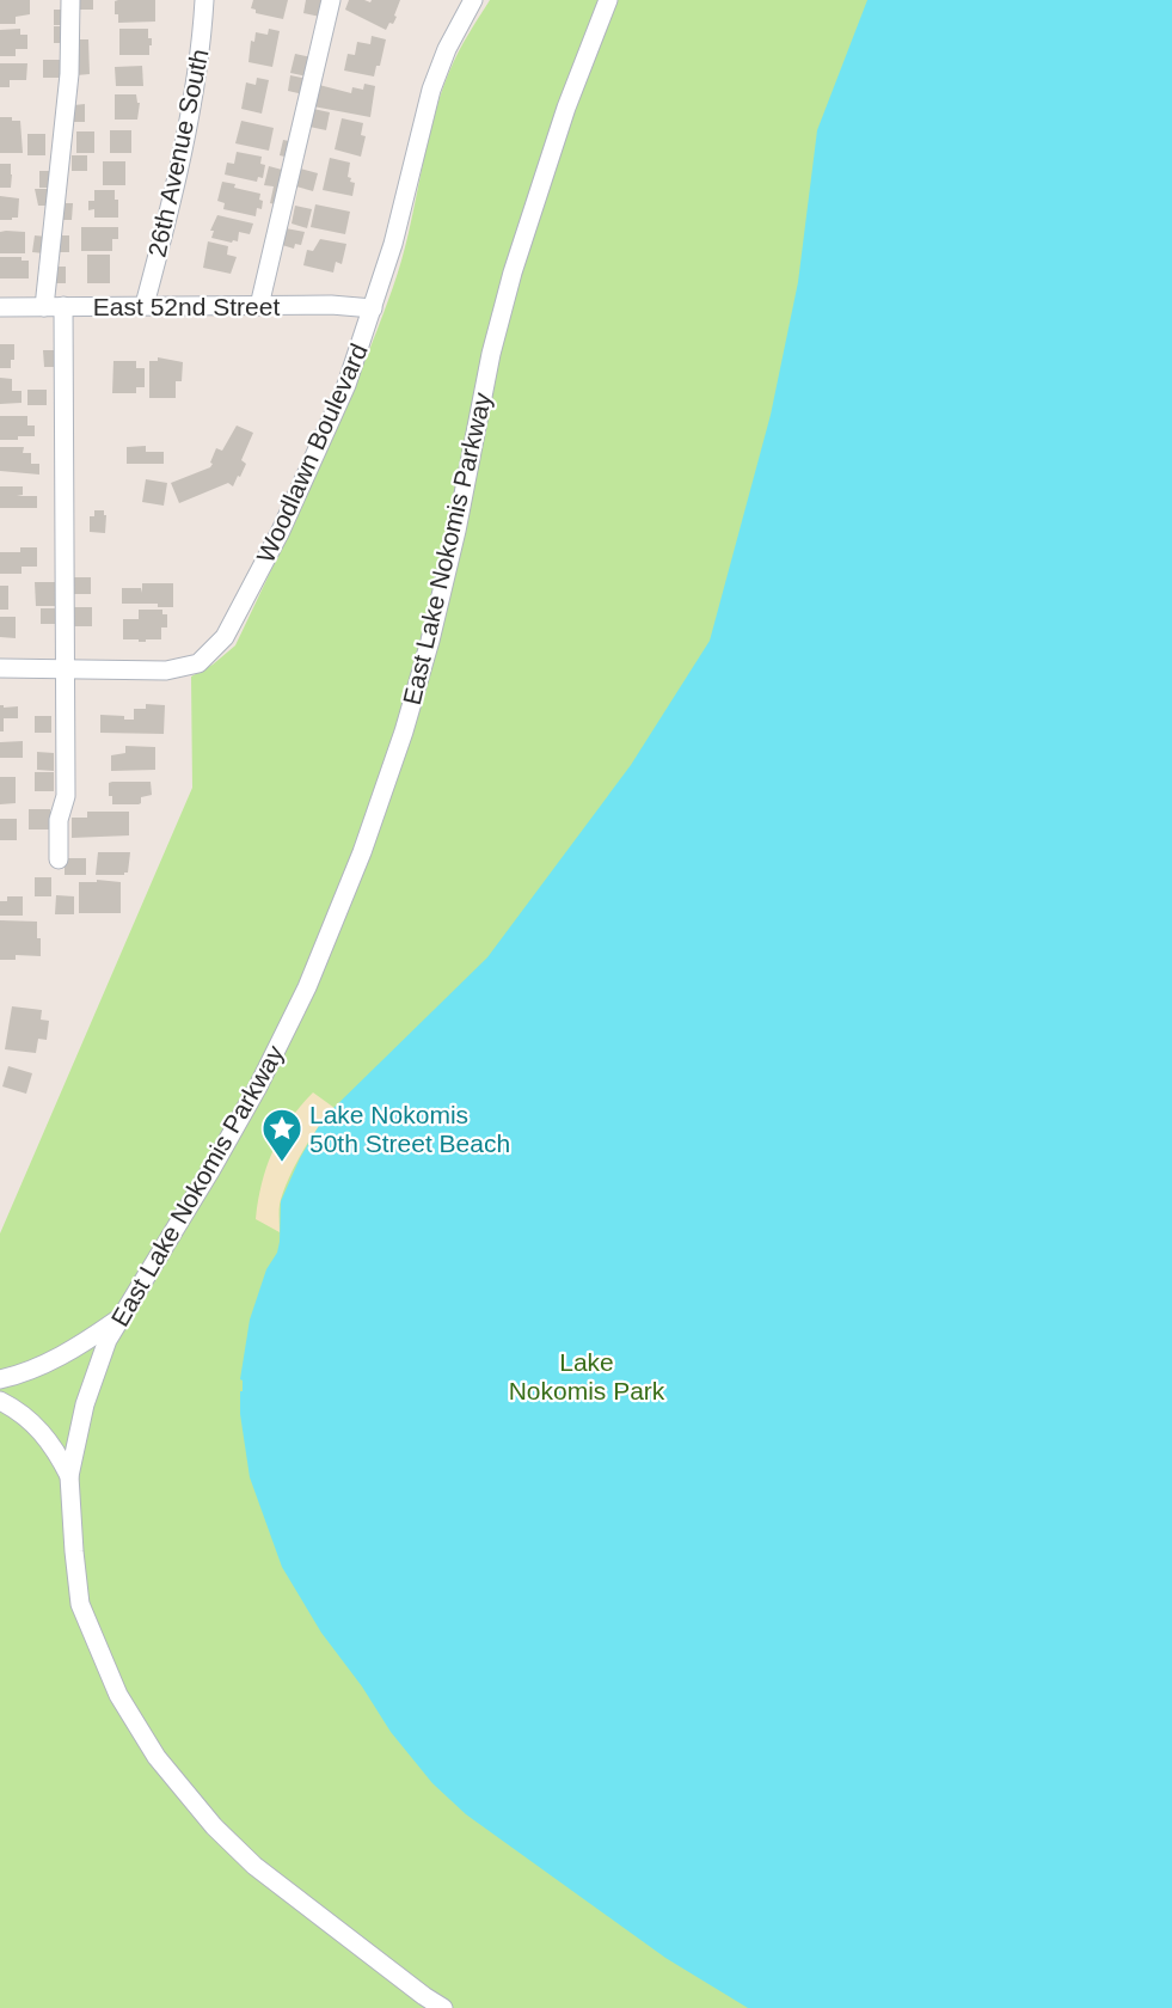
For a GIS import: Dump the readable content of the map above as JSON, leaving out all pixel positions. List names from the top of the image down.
{
  "streets": {
    "street": [
      "26th Avenue South",
      "East 52nd Street",
      "Woodlawn Boulevard",
      "East Lake Nokomis Parkway"
    ]
  },
  "crossings": [
    ["26th Avenue South", "East 52nd Street"],
    ["East 52nd Street", "Woodlawn Boulevard"]
  ],
  "parks": ["Lake Nokomis Park"],
  "places": {
    "place": ["Lake Nokomis 50th Street Beach"]
  }
}
